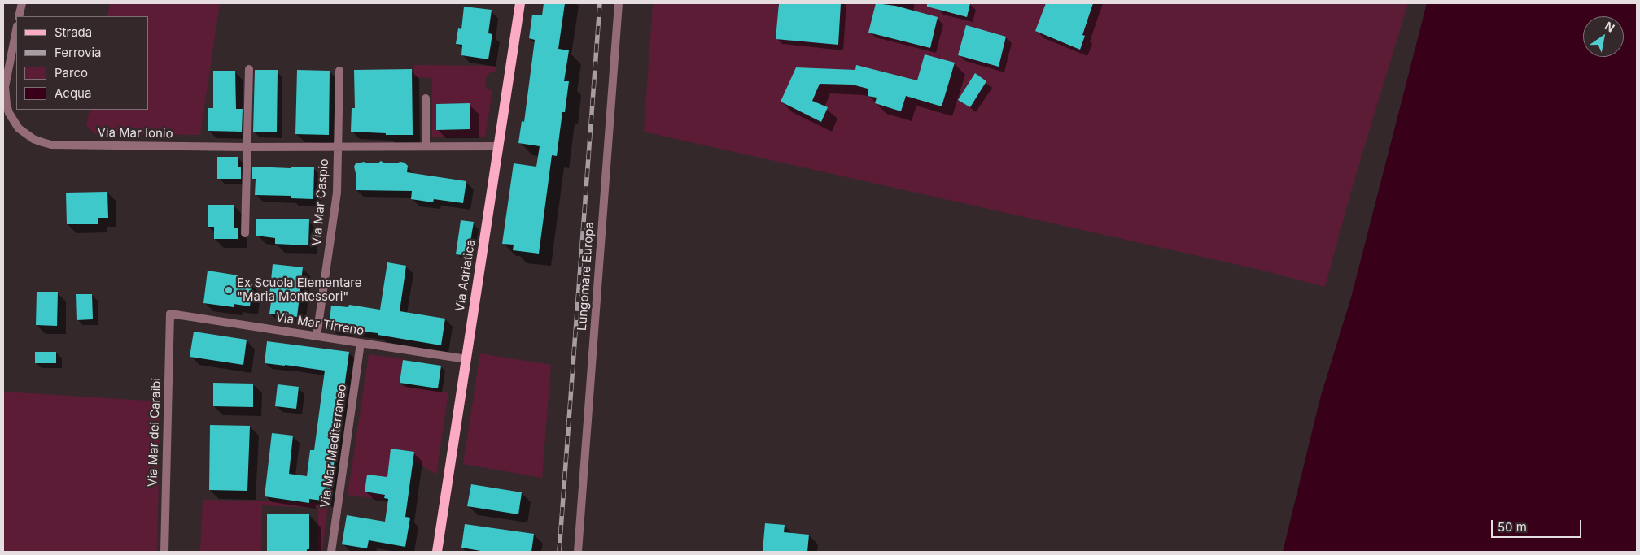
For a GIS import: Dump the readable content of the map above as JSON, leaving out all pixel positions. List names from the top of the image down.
{
  "streets": {
    "main road": ["Via Adriatica"],
    "street": [
      "Via Mar Ionio",
      "Via Mar Caspio",
      "Lungomare Europa",
      "Via Mar Tirreno",
      "Via Mar dei Caraibi",
      "Via Mar Mediterraneo"
    ]
  },
  "crossings": [
    ["Via Mar Ionio", "Via Mar Caspio"],
    ["Via Mar Ionio", "Via Adriatica"],
    ["Via Mar Caspio", "Via Mar Tirreno"],
    ["Via Adriatica", "Via Mar Tirreno"],
    ["Via Mar Tirreno", "Via Mar dei Caraibi"],
    ["Via Mar Tirreno", "Via Mar Mediterraneo"]
  ],
  "places": ["Ex Scuola Elementare \"Maria Montessori\""],
  "legend": [
    "Strada",
    "Ferrovia",
    "Parco",
    "Acqua"
  ],
  "scale_bar": "50 m",
  "north": "top right"
}
